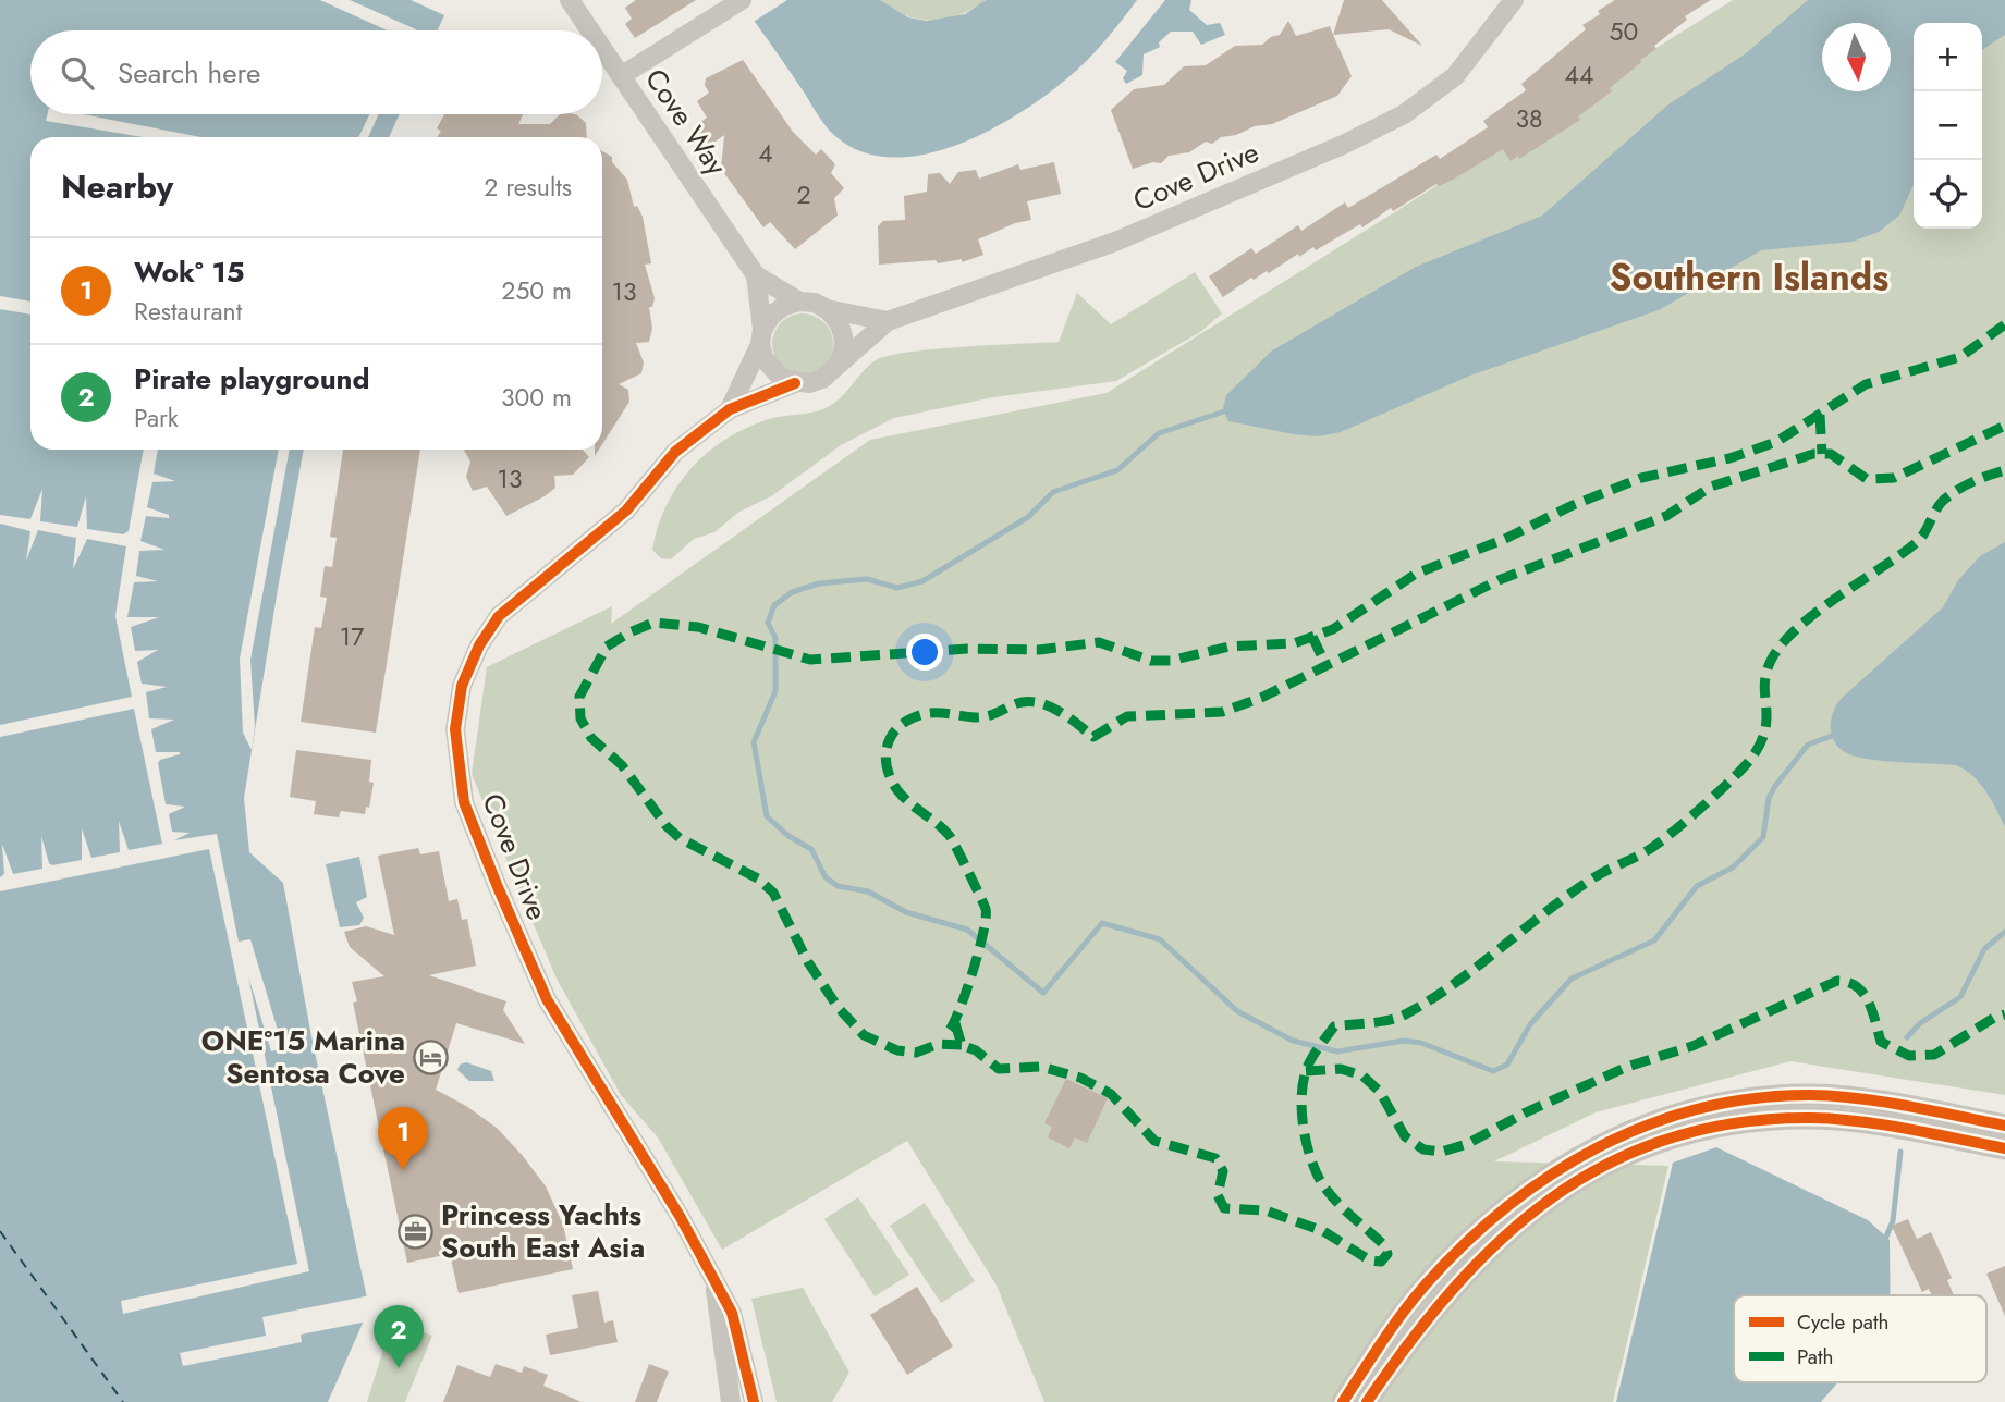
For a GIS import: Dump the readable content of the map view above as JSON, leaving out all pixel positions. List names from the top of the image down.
{
  "streets": {
    "street": ["Cove Way", "Cove Drive"]
  },
  "crossings": [
    ["Cove Way", "Cove Drive"]
  ],
  "districts": ["Southern Islands"],
  "places": {
    "hotel": ["ONE°15 Marina Sentosa Cove"],
    "office": ["Princess Yachts South East Asia"]
  },
  "house_numbers": [
    "50",
    "44",
    "38",
    "4",
    "2",
    "13",
    "13",
    "17"
  ],
  "legend": ["Cycle path", "Path"],
  "north": "bottom",
  "page": {
    "map_buttons": ["+", "−"],
    "search": "Search here",
    "heading": ["Nearby", "2 results"],
    "list": [
      {
        "mark": "1",
        "name": "Wok° 15",
        "note": "Restaurant",
        "value": "250 m"
      },
      {
        "mark": "2",
        "name": "Pirate playground",
        "note": "Park",
        "value": "300 m"
      }
    ],
    "pins": ["1", "2"]
  }
}
